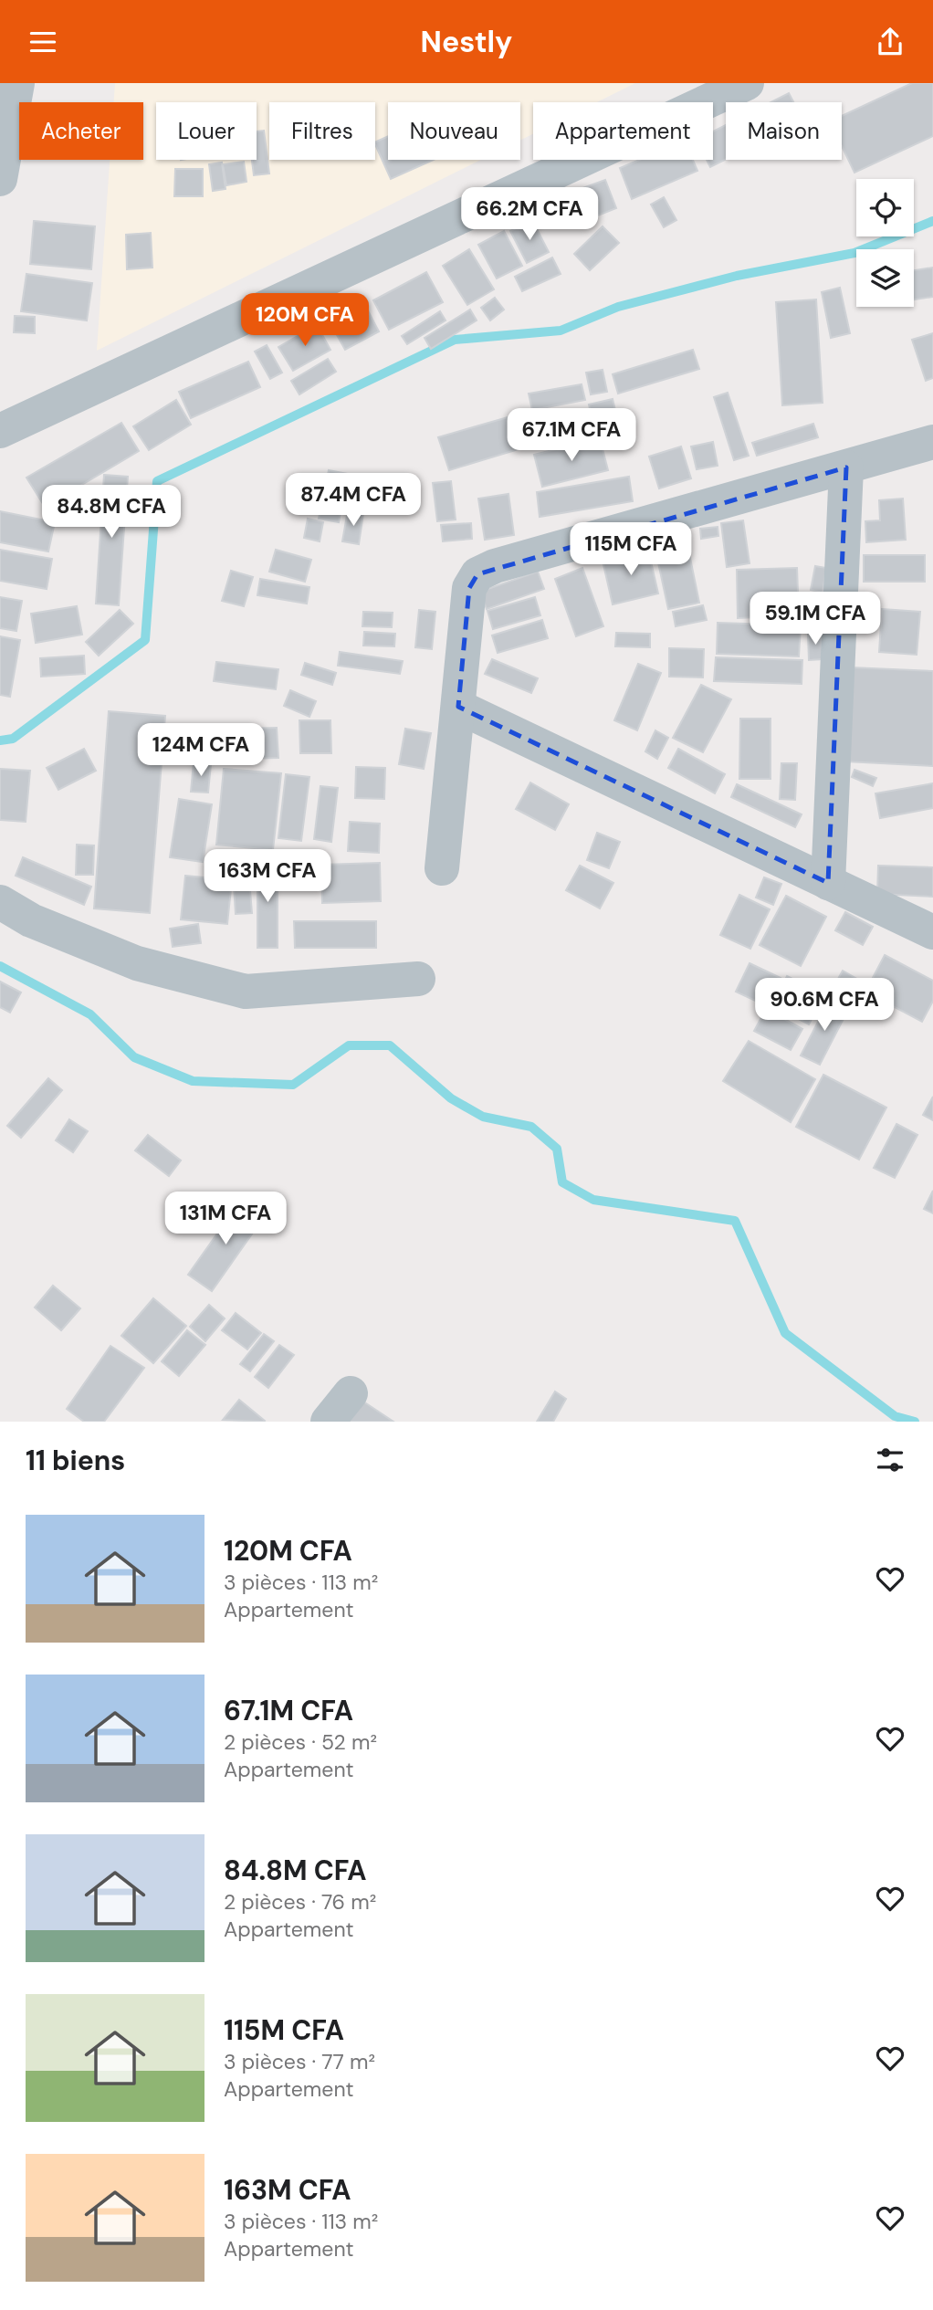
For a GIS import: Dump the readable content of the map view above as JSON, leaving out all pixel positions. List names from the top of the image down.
{
  "page": {
    "header": "Nestly",
    "chip": [
      "Acheter",
      "Louer",
      "Filtres",
      "Nouveau",
      "Appartement",
      "Maison"
    ],
    "price": [
      "66.2M CFA",
      "120M CFA",
      "67.1M CFA",
      "87.4M CFA",
      "84.8M CFA",
      "115M CFA",
      "59.1M CFA",
      "124M CFA",
      "163M CFA",
      "90.6M CFA",
      "131M CFA"
    ],
    "heading": "11 biens",
    "list": [
      {
        "name": "120M CFA",
        "note": "3 pièces · 113 m² · Appartement"
      },
      {
        "name": "67.1M CFA",
        "note": "2 pièces · 52 m² · Appartement"
      },
      {
        "name": "84.8M CFA",
        "note": "2 pièces · 76 m² · Appartement"
      },
      {
        "name": "115M CFA",
        "note": "3 pièces · 77 m² · Appartement"
      },
      {
        "name": "163M CFA",
        "note": "3 pièces · 113 m² · Appartement"
      }
    ]
  }
}
